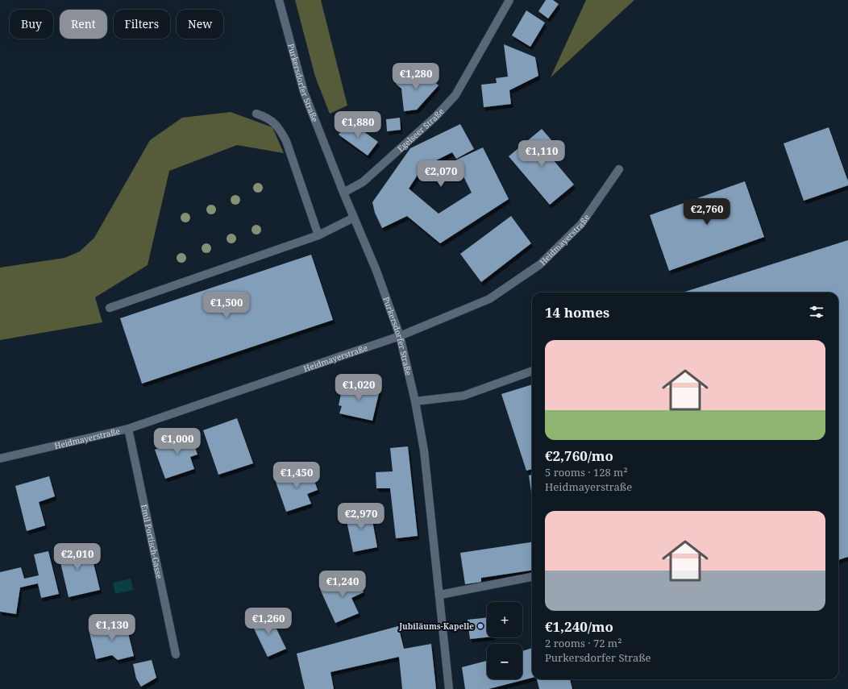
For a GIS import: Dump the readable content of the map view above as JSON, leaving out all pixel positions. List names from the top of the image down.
{
  "streets": {
    "street": [
      "Purkersdorfer Straße",
      "Egelseer Straße",
      "Heidmayerstraße",
      "Emil Portisch-Gasse"
    ]
  },
  "crossings": [
    ["Purkersdorfer Straße", "Egelseer Straße"],
    ["Purkersdorfer Straße", "Heidmayerstraße"],
    ["Heidmayerstraße", "Emil Portisch-Gasse"]
  ],
  "places": ["Jubiläums-Kapelle"],
  "page": {
    "chip": [
      "Buy",
      "Rent",
      "Filters",
      "New"
    ],
    "price": [
      "€1,280",
      "€1,880",
      "€1,110",
      "€2,070",
      "€2,760",
      "€1,500",
      "€1,020",
      "€1,000",
      "€1,450",
      "€2,970",
      "€2,010",
      "€1,240",
      "€1,260",
      "€1,130"
    ],
    "heading": "14 homes",
    "list": [
      {
        "name": "€2,760/mo",
        "note": "5 rooms · 128 m² · Heidmayerstraße"
      },
      {
        "name": "€1,240/mo",
        "note": "2 rooms · 72 m² · Purkersdorfer Straße"
      }
    ],
    "map_buttons": ["+", "−"]
  }
}
